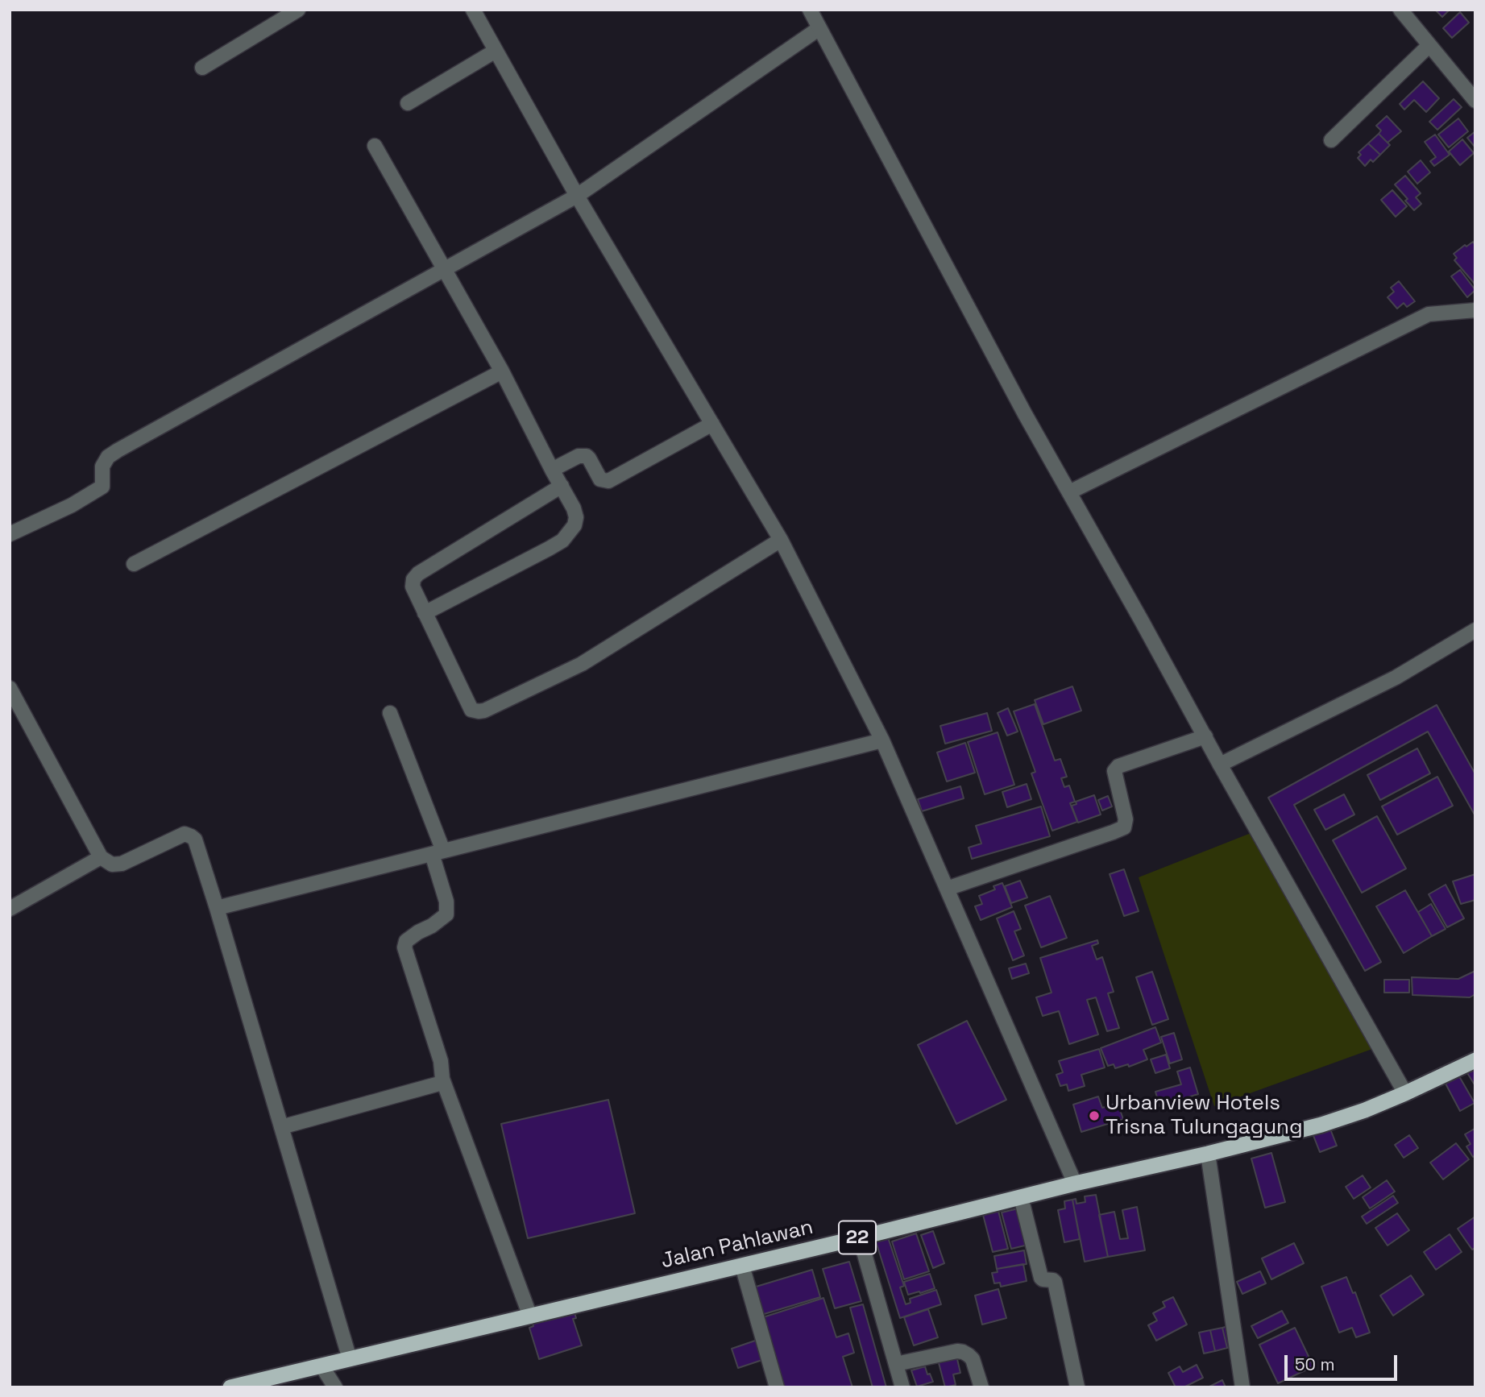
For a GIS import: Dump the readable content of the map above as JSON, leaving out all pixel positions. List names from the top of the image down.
{
  "streets": {
    "highway": ["22", "Jalan Pahlawan"]
  },
  "places": ["Urbanview Hotels Trisna Tulungagung"],
  "scale_bar": "50 m"
}
